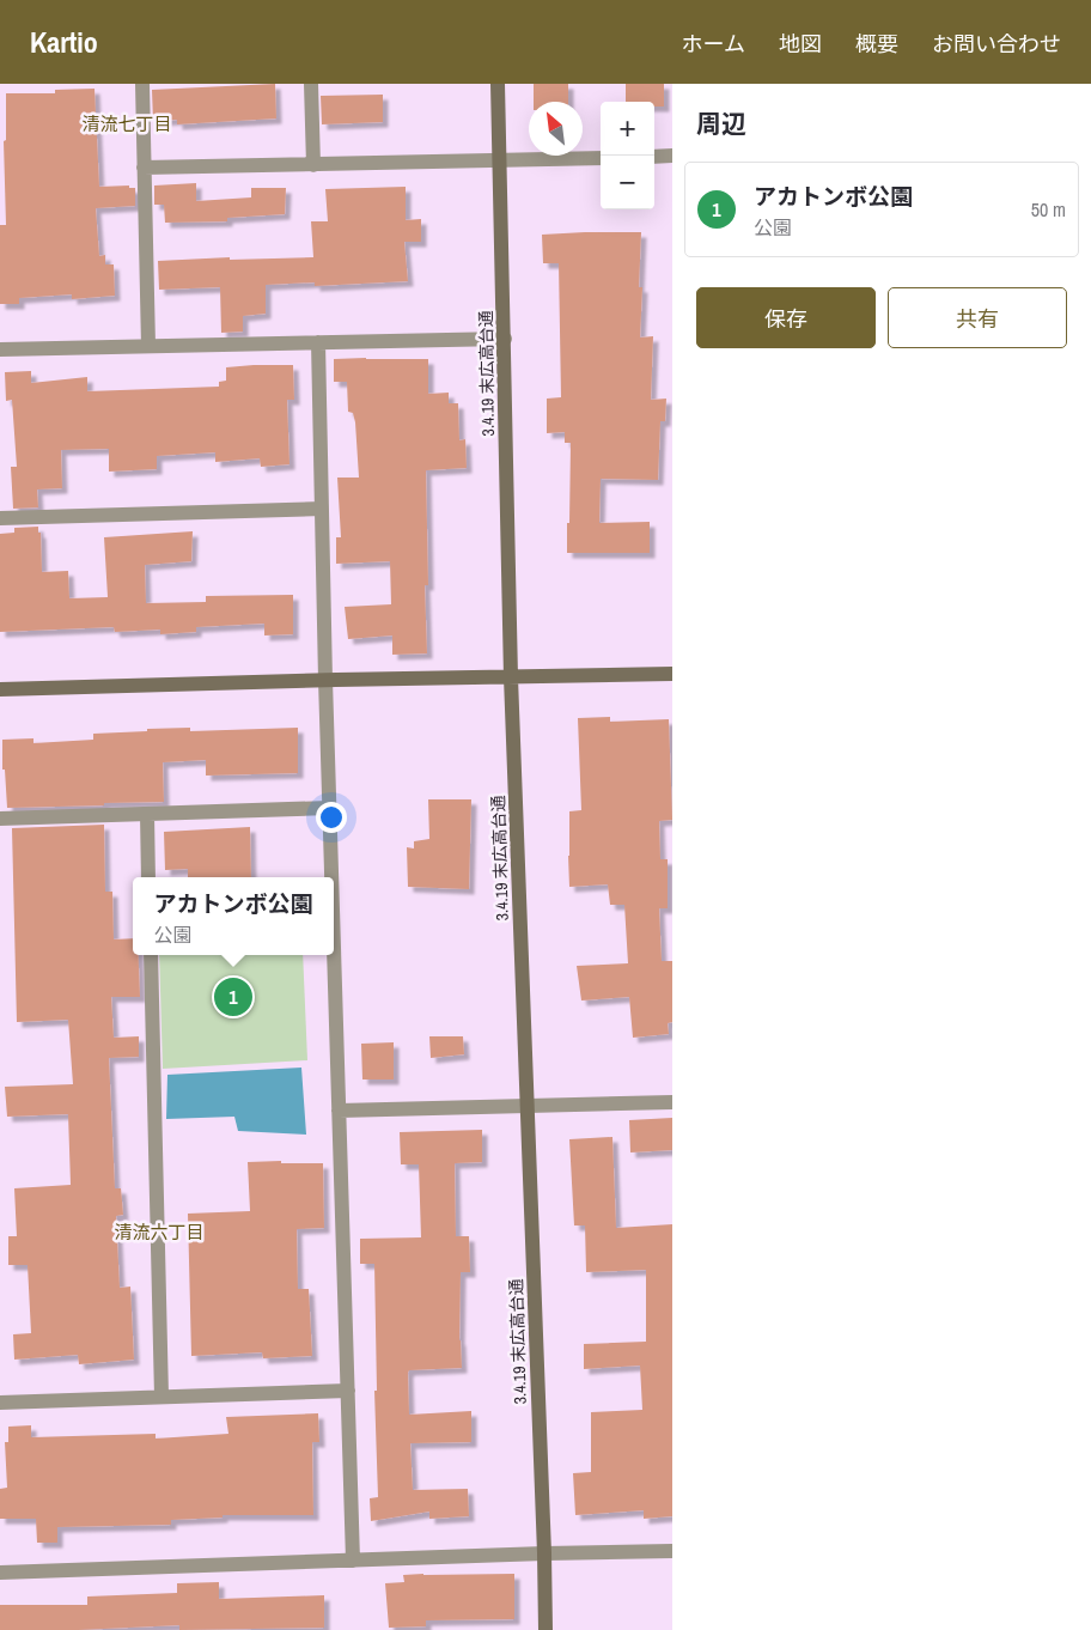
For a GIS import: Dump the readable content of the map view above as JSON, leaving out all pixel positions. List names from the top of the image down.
{
  "streets": {
    "street": ["3.4.19 末広高台通"]
  },
  "districts": ["清流七丁目", "清流六丁目"],
  "north": "top left",
  "page": {
    "header": "Kartio",
    "nav": [
      "ホーム",
      "地図",
      "概要",
      "お問い合わせ"
    ],
    "heading": "周辺",
    "map_buttons": ["+", "−"],
    "list": [
      {
        "mark": "1",
        "name": "アカトンボ公園",
        "note": "公園",
        "value": "50 m"
      }
    ],
    "buttons": ["保存", "共有"],
    "popup": ["アカトンボ公園", "公園"],
    "pins": "1"
  }
}
